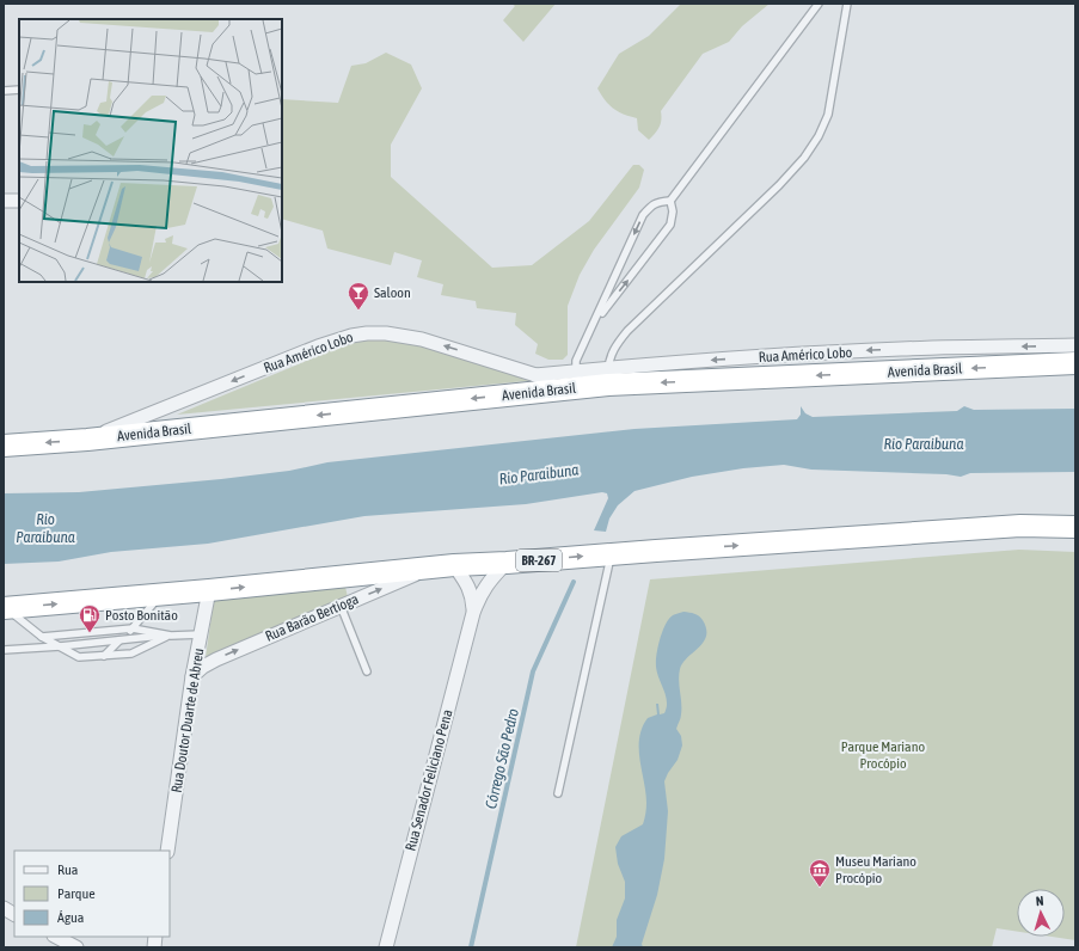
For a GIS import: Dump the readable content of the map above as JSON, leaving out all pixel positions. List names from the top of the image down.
{
  "streets": {
    "highway": ["Avenida Brasil", "BR-267"],
    "street": [
      "Rua Américo Lobo",
      "Rua Barão Bertioga",
      "Rua Doutor Duarte de Abreu",
      "Rua Senador Feliciano Pena"
    ]
  },
  "crossings": [
    ["Rua Américo Lobo", "Avenida Brasil"],
    ["BR-267", "Rua Barão Bertioga"],
    ["BR-267", "Rua Doutor Duarte de Abreu"],
    ["BR-267", "Rua Senador Feliciano Pena"],
    ["Rua Barão Bertioga", "Rua Doutor Duarte de Abreu"],
    ["Rua Barão Bertioga", "Rua Senador Feliciano Pena"]
  ],
  "one_way": ["Rua Américo Lobo", "Rua Barão Bertioga"],
  "water": ["Rio Paraibuna", "Córrego São Pedro"],
  "parks": ["Parque Mariano Procópio"],
  "places": {
    "bar": ["Saloon"],
    "fuel station": ["Posto Bonitão"],
    "museum": ["Museu Mariano Procópio"]
  },
  "legend": ["Rua", "Parque", "Água"],
  "north": "top"
}
